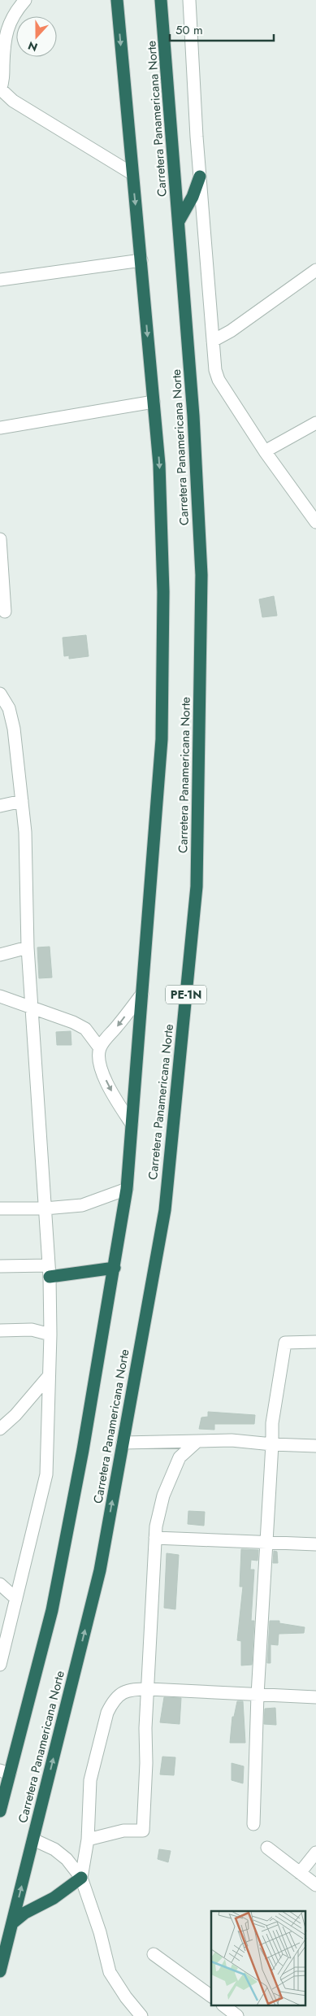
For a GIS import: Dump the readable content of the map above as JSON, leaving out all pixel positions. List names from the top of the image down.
{
  "streets": {
    "highway": ["Carretera Panamericana Norte", "PE-1N"]
  },
  "scale_bar": "50 m",
  "north": "bottom"
}
